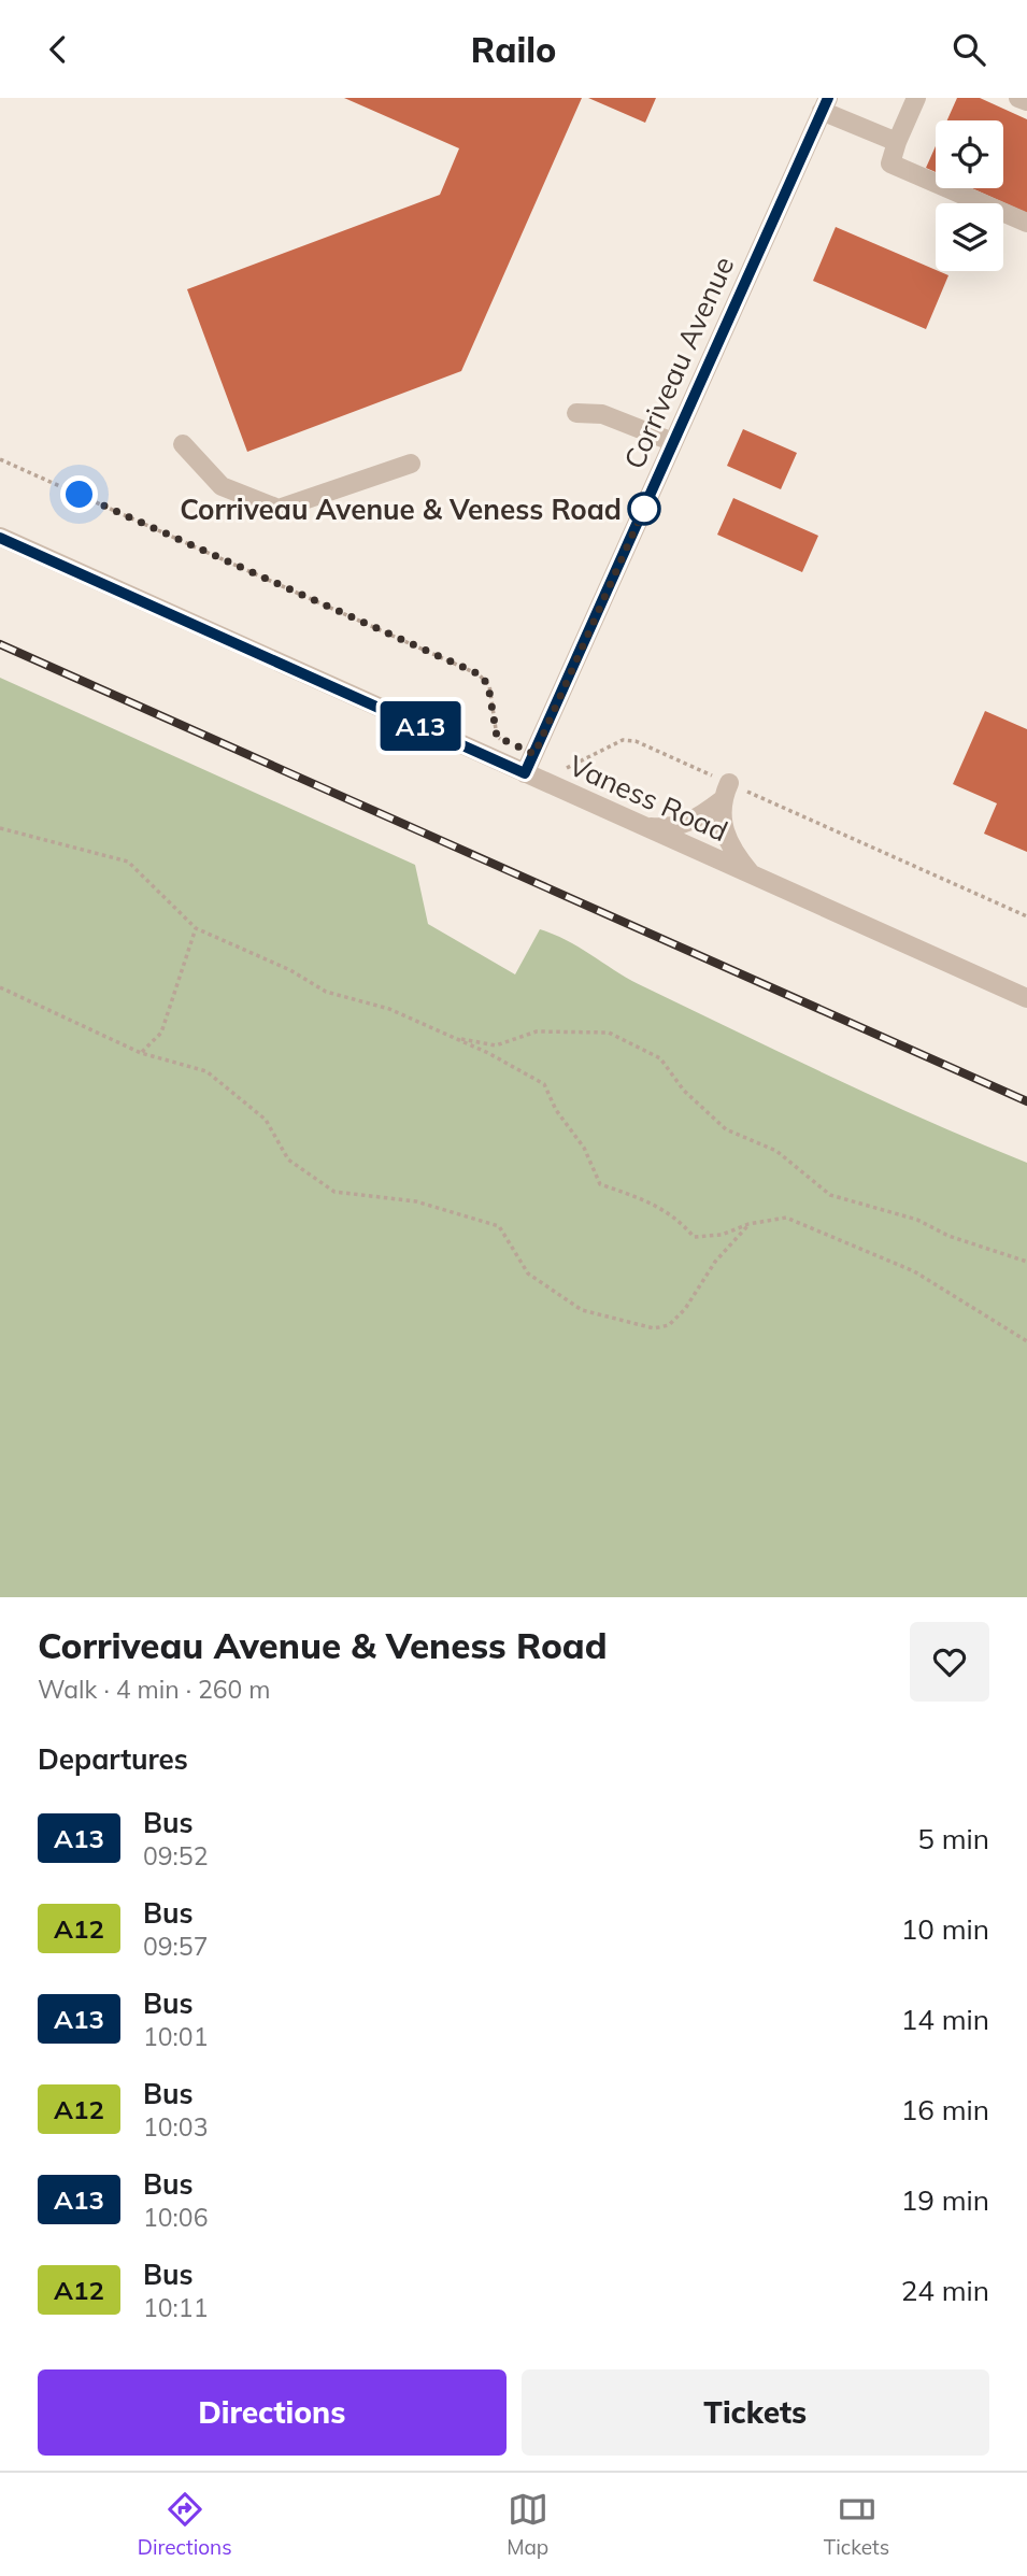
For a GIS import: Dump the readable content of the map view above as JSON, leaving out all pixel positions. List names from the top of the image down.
{
  "streets": {
    "street": ["Corriveau Avenue", "Vaness Road"]
  },
  "crossings": [
    ["Corriveau Avenue", "Vaness Road"]
  ],
  "places": ["Corriveau Avenue & Veness Road"],
  "lines": ["bus line A13"],
  "page": {
    "header": "Railo",
    "on_map": "A13",
    "heading": [
      ["Corriveau Avenue & Veness Road", "Walk · 4 min · 260 m"],
      "Departures"
    ],
    "list": [
      {
        "mark": "A13",
        "name": "Bus",
        "note": "09:52",
        "value": "5 min"
      },
      {
        "mark": "A12",
        "name": "Bus",
        "note": "09:57",
        "value": "10 min"
      },
      {
        "mark": "A13",
        "name": "Bus",
        "note": "10:01",
        "value": "14 min"
      },
      {
        "mark": "A12",
        "name": "Bus",
        "note": "10:03",
        "value": "16 min"
      },
      {
        "mark": "A13",
        "name": "Bus",
        "note": "10:06",
        "value": "19 min"
      },
      {
        "mark": "A12",
        "name": "Bus",
        "note": "10:11",
        "value": "24 min"
      }
    ],
    "buttons": ["Directions", "Tickets"],
    "tabs": ["Directions", "Map", "Tickets"]
  }
}
